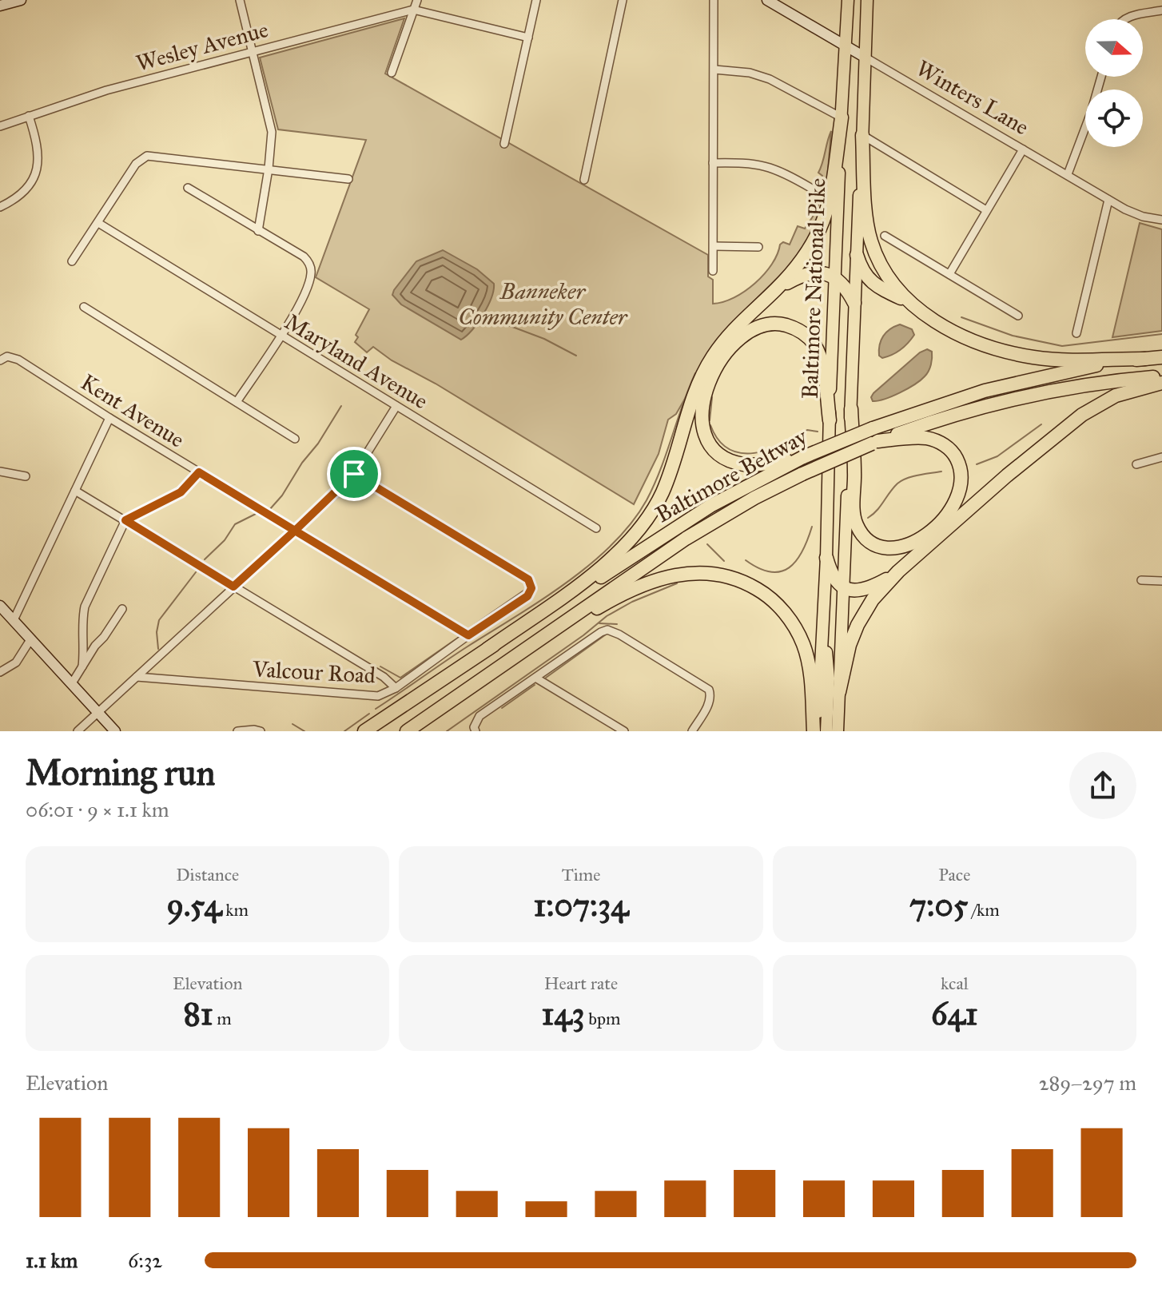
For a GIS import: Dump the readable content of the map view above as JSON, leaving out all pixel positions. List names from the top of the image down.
{
  "streets": {
    "highway": ["Baltimore Beltway"],
    "main road": ["Winters Lane", "Baltimore National Pike"],
    "street": [
      "Wesley Avenue",
      "Maryland Avenue",
      "Kent Avenue",
      "Valcour Road"
    ]
  },
  "crossings": [
    ["Winters Lane", "Baltimore National Pike"],
    ["Kent Avenue", "Valcour Road"]
  ],
  "parks": ["Banneker Community Center"],
  "north": "right",
  "page": {
    "heading": ["Morning run", "06:01 · 9 × 1.1 km"],
    "stats": [
      ["Distance", "9.54 km"],
      ["Time", "1:07:34"],
      ["Pace", "7:05 /km"],
      ["Elevation", "81 m"],
      ["Heart rate", "143 bpm"],
      ["kcal", "641"]
    ],
    "chart": ["Elevation", "289–297 m"],
    "list": [
      {
        "name": "1.1 km",
        "note": "6:32"
      }
    ]
  }
}
